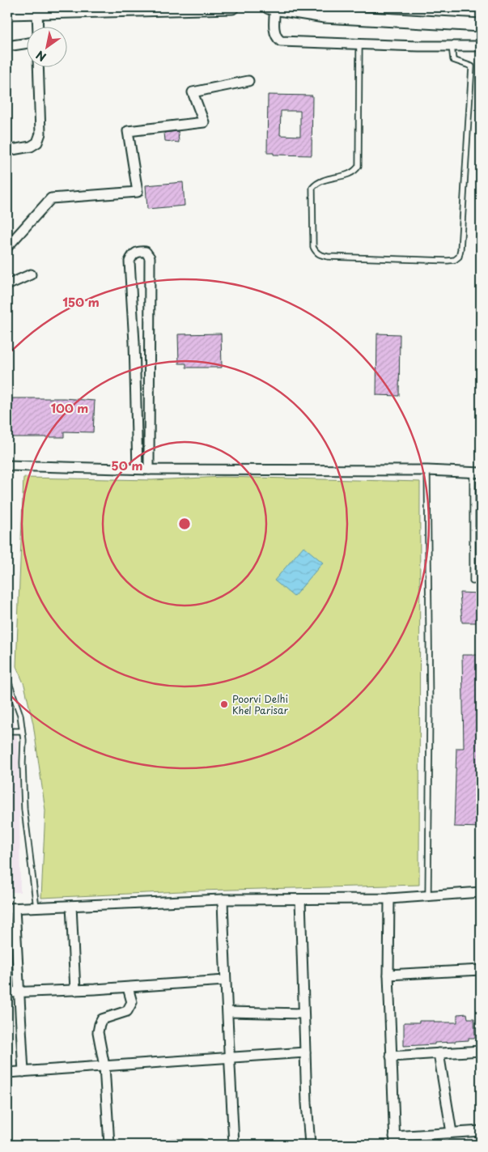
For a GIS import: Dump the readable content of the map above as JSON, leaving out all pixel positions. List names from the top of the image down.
{
  "places": ["Poorvi Delhi Khel Parisar"],
  "north": "bottom left",
  "rings": ["150 m", "100 m", "50 m"]
}
